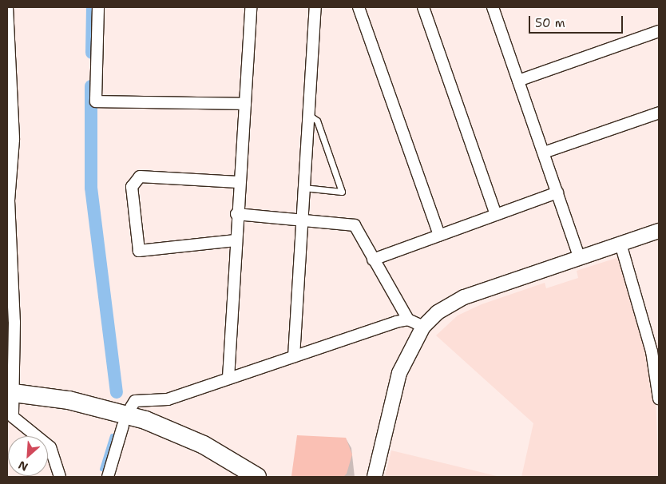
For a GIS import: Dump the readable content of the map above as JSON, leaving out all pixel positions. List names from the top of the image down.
{
  "scale_bar": "50 m",
  "north": "bottom left"
}
